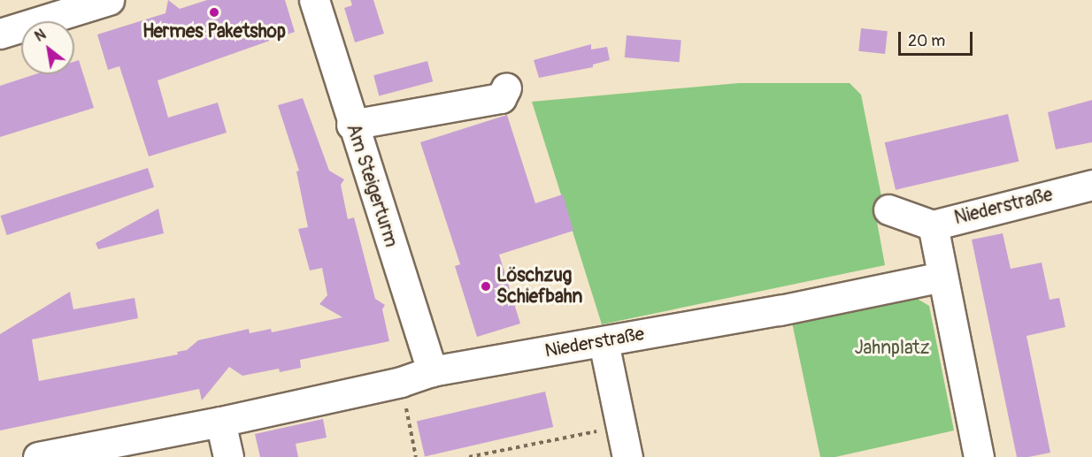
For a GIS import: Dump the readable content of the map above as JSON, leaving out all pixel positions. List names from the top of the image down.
{
  "streets": {
    "street": ["Am Steigerturm", "Niederstraße"]
  },
  "crossings": [
    ["Am Steigerturm", "Niederstraße"]
  ],
  "parks": ["Jahnplatz"],
  "places": ["Hermes Paketshop", "Löschzug Schiefbahn"],
  "scale_bar": "20 m",
  "north": "top left"
}
